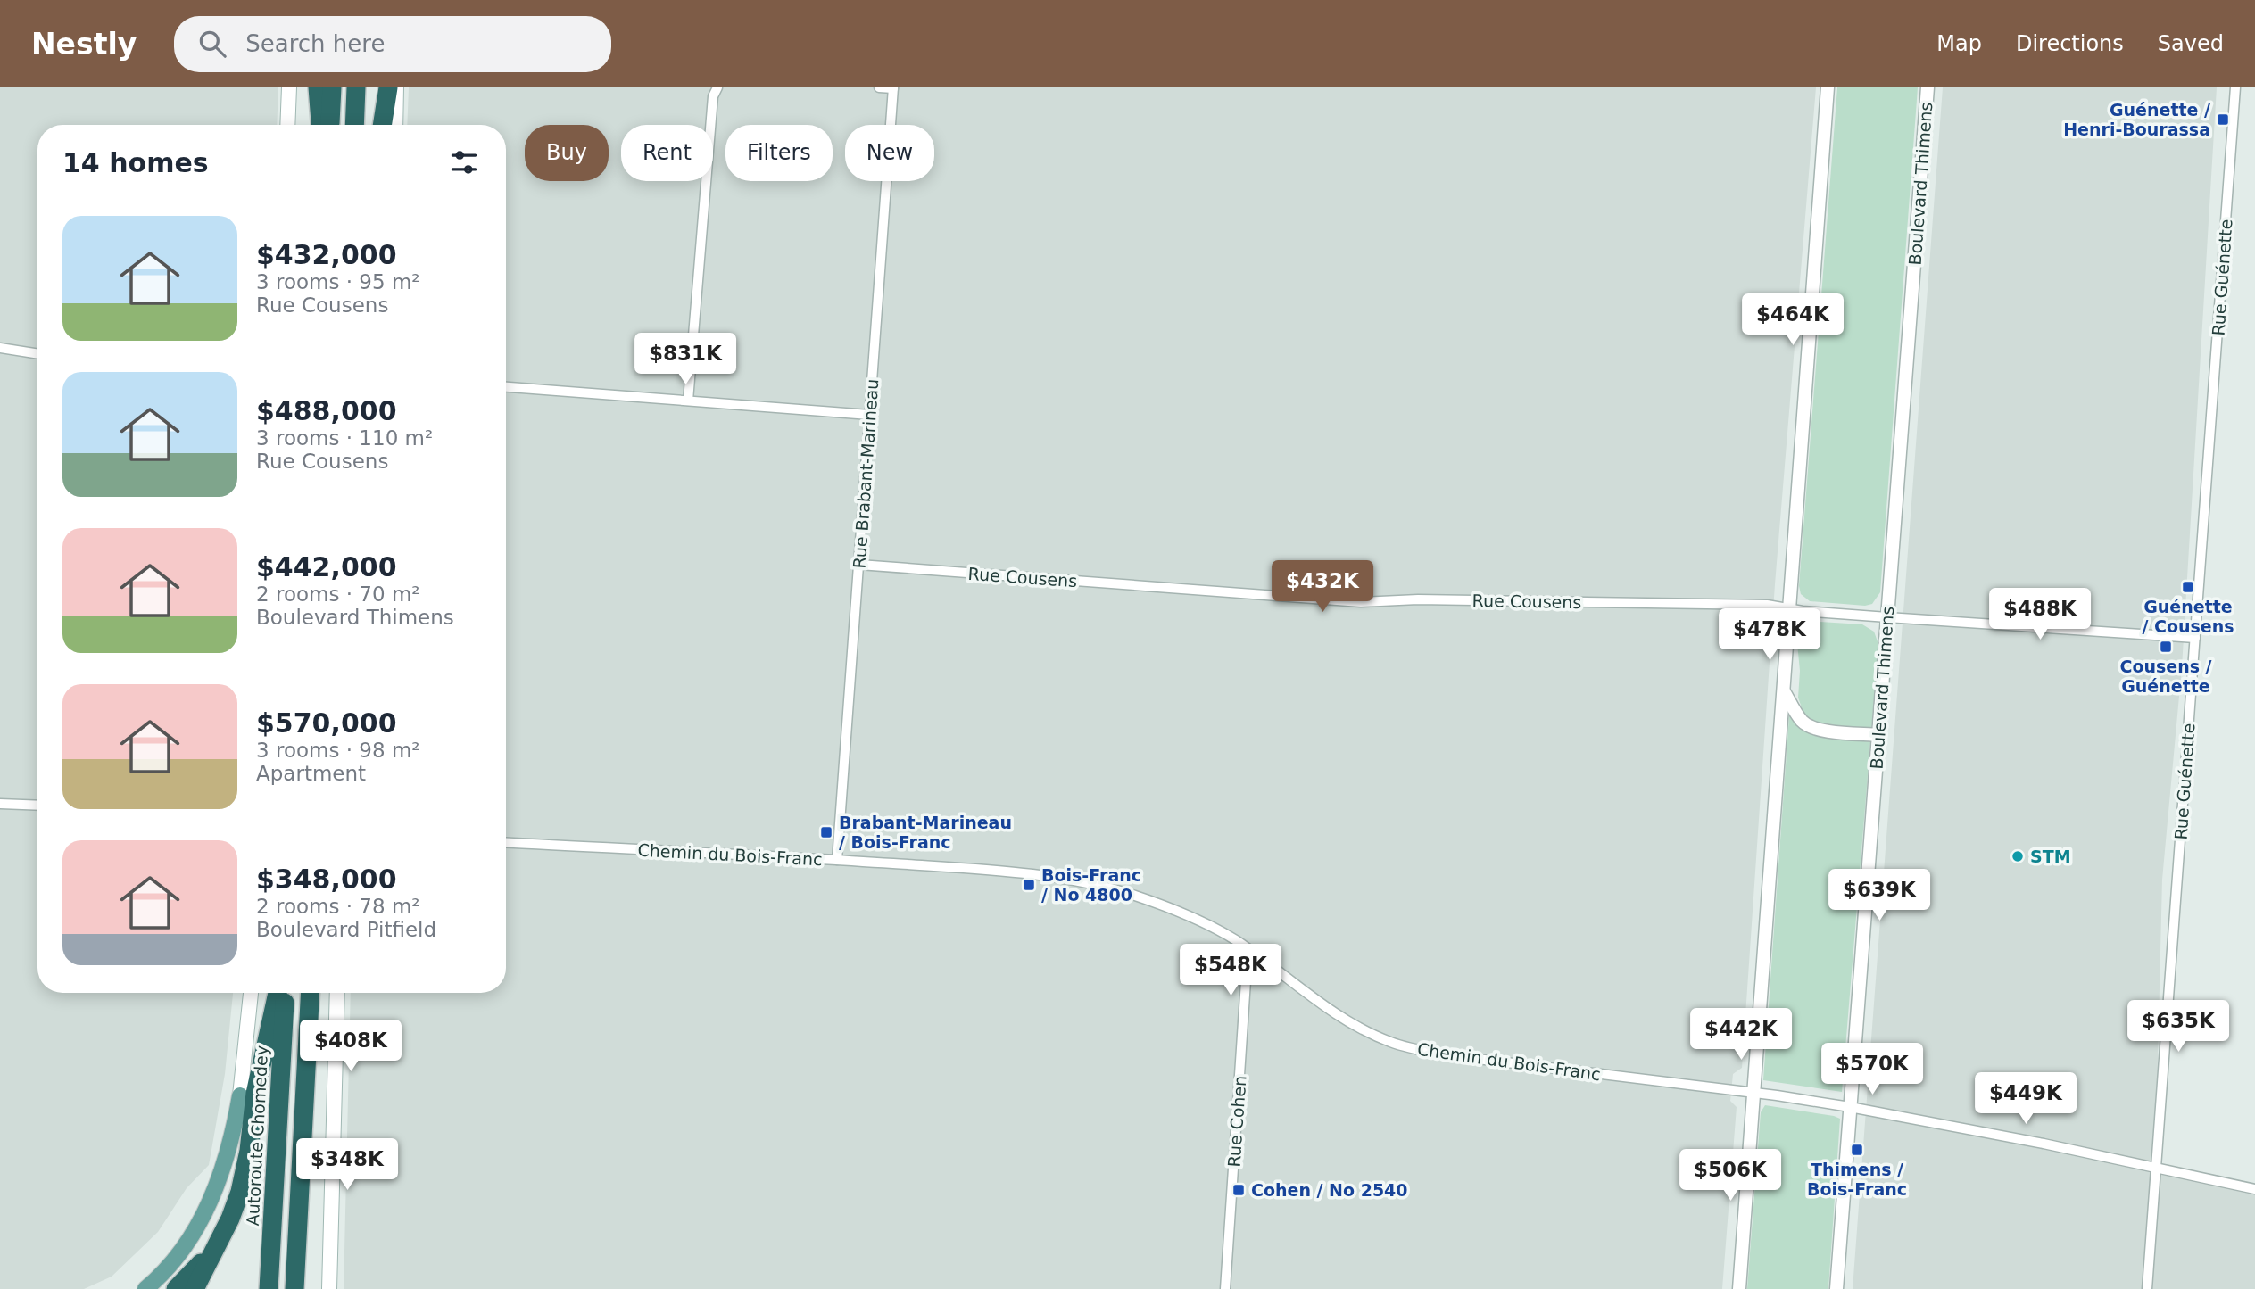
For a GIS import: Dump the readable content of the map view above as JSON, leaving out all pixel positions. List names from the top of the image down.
{
  "streets": {
    "highway": ["Autoroute Chomedey"],
    "street": [
      "Boulevard Thimens",
      "Rue Guénette",
      "Rue Brabant-Marineau",
      "Rue Cousens",
      "Chemin du Bois-Franc",
      "Rue Cohen"
    ]
  },
  "crossings": [
    ["Boulevard Thimens", "Rue Cousens"],
    ["Boulevard Thimens", "Chemin du Bois-Franc"],
    ["Rue Guénette", "Rue Cousens"],
    ["Rue Guénette", "Chemin du Bois-Franc"],
    ["Rue Brabant-Marineau", "Rue Cousens"],
    ["Rue Brabant-Marineau", "Chemin du Bois-Franc"],
    ["Chemin du Bois-Franc", "Rue Cohen"]
  ],
  "places": {
    "transit": [
      "Guénette / Henri-Bourassa",
      "Guénette / Cousens",
      "Cousens / Guénette",
      "Brabant-Marineau / Bois-Franc",
      "Bois-Franc / No 4800",
      "Thimens / Bois-Franc",
      "Cohen / No 2540"
    ],
    "other": ["STM"]
  },
  "page": {
    "header": "Nestly",
    "search": "Search here",
    "nav": ["Map", "Directions", "Saved"],
    "chip": [
      "Buy",
      "Rent",
      "Filters",
      "New"
    ],
    "heading": "14 homes",
    "list": [
      {
        "name": "$432,000",
        "note": "3 rooms · 95 m² · Rue Cousens"
      },
      {
        "name": "$488,000",
        "note": "3 rooms · 110 m² · Rue Cousens"
      },
      {
        "name": "$442,000",
        "note": "2 rooms · 70 m² · Boulevard Thimens"
      },
      {
        "name": "$570,000",
        "note": "3 rooms · 98 m² · Apartment"
      },
      {
        "name": "$348,000",
        "note": "2 rooms · 78 m² · Boulevard Pitfield"
      }
    ],
    "price": [
      "$464K",
      "$831K",
      "$432K",
      "$488K",
      "$478K",
      "$639K",
      "$548K",
      "$635K",
      "$442K",
      "$408K",
      "$570K",
      "$449K",
      "$348K",
      "$506K"
    ]
  }
}
